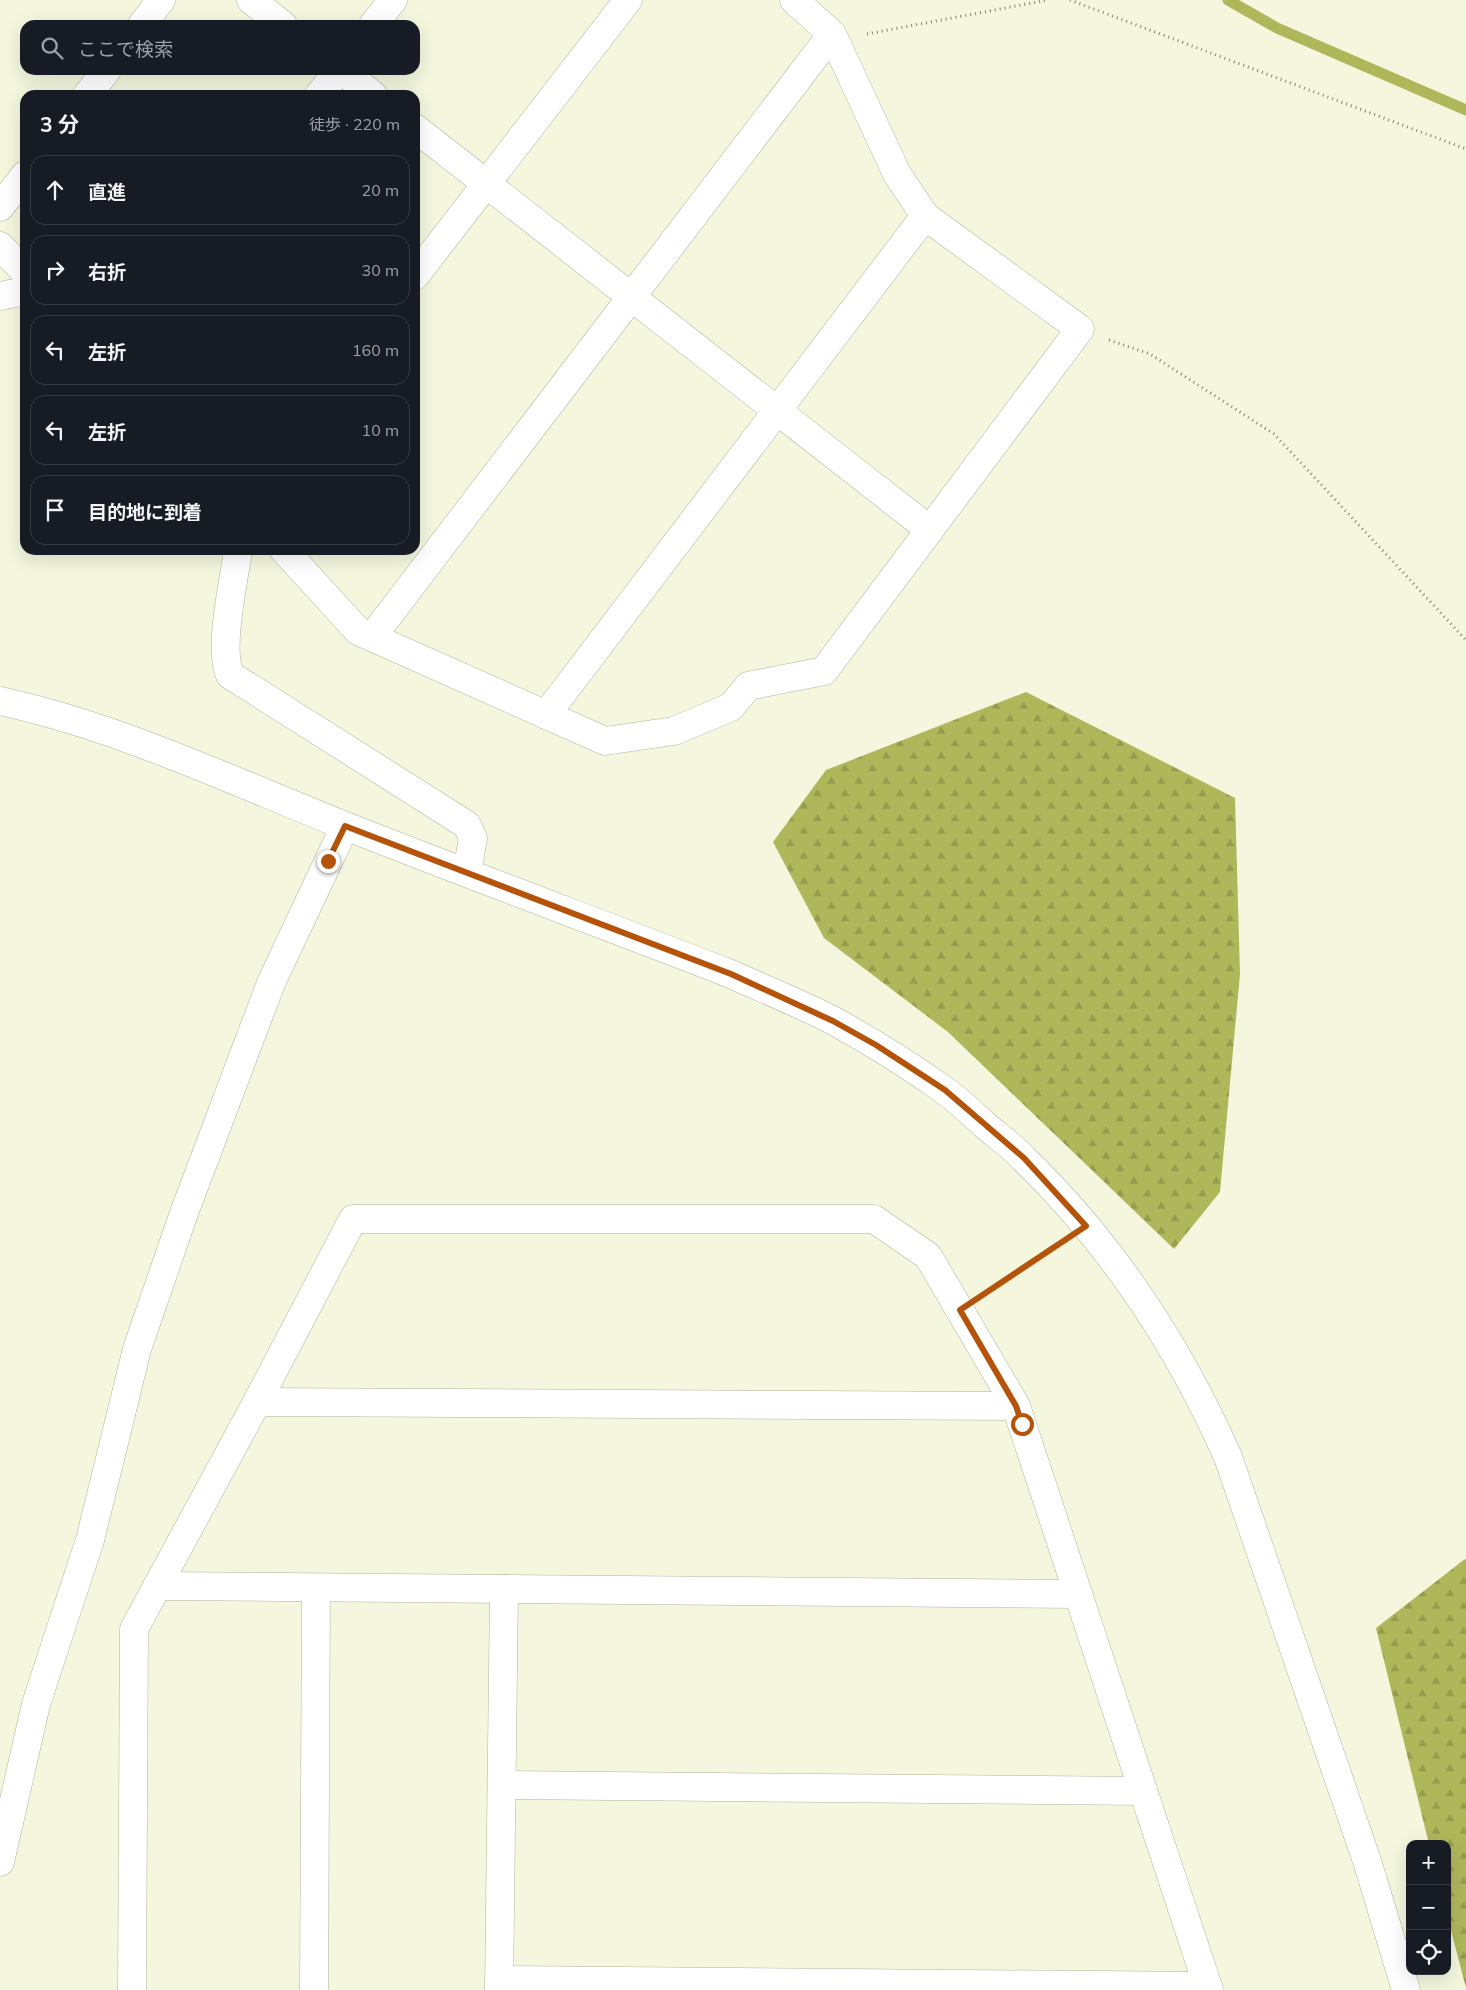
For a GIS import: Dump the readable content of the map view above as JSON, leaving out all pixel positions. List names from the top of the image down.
{
  "page": {
    "search": "ここで検索",
    "heading": ["3 分", "徒歩 · 220 m"],
    "list": [
      ["直進", "20 m"],
      ["右折", "30 m"],
      ["左折", "160 m"],
      ["左折", "10 m"],
      "目的地に到着"
    ],
    "map_buttons": ["+", "−"]
  }
}
